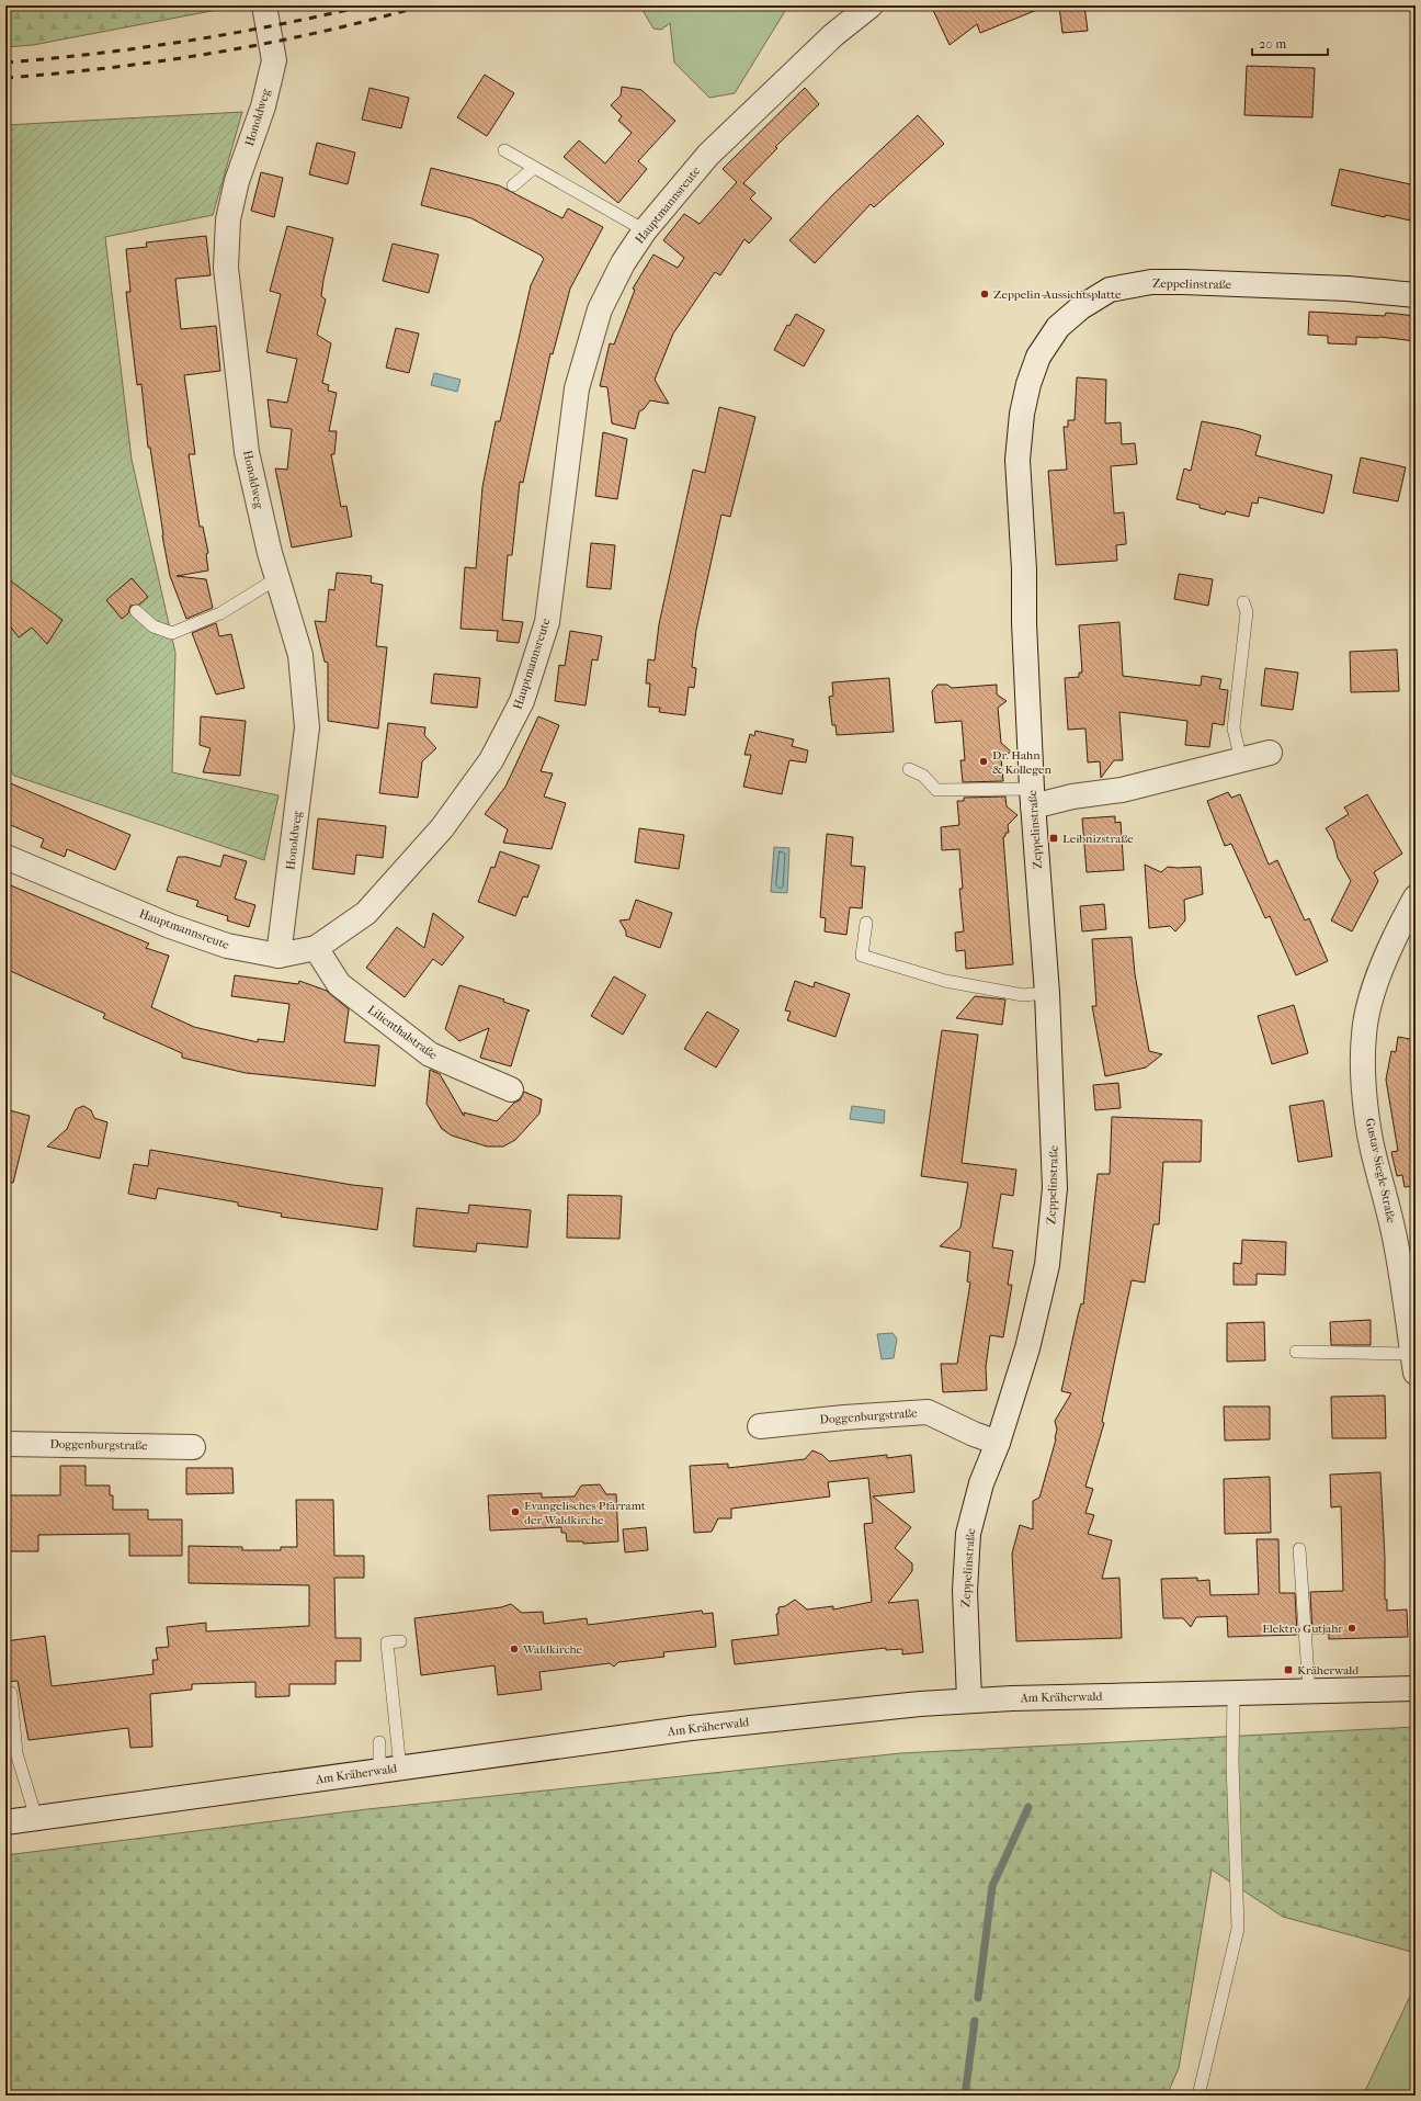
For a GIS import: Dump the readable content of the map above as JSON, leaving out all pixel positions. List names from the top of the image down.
{
  "streets": {
    "street": [
      "Honoldweg",
      "Hauptmannsreute",
      "Zeppelinstraße",
      "Lilienthalstraße",
      "Gustav-Siegle-Straße",
      "Doggenburgstraße",
      "Am Kräherwald"
    ]
  },
  "crossings": [
    ["Honoldweg", "Hauptmannsreute"],
    ["Hauptmannsreute", "Lilienthalstraße"],
    ["Zeppelinstraße", "Doggenburgstraße"],
    ["Zeppelinstraße", "Am Kräherwald"]
  ],
  "places": {
    "other": [
      "Zeppelin-Aussichtsplatte",
      "Dr. Hahn & Kollegen",
      "Evangelisches Pfarramt der Waldkirche",
      "Elektro Gutjahr",
      "Waldkirche"
    ],
    "transit": ["Leibnizstraße", "Kräherwald"]
  },
  "scale_bar": "20 m"
}
